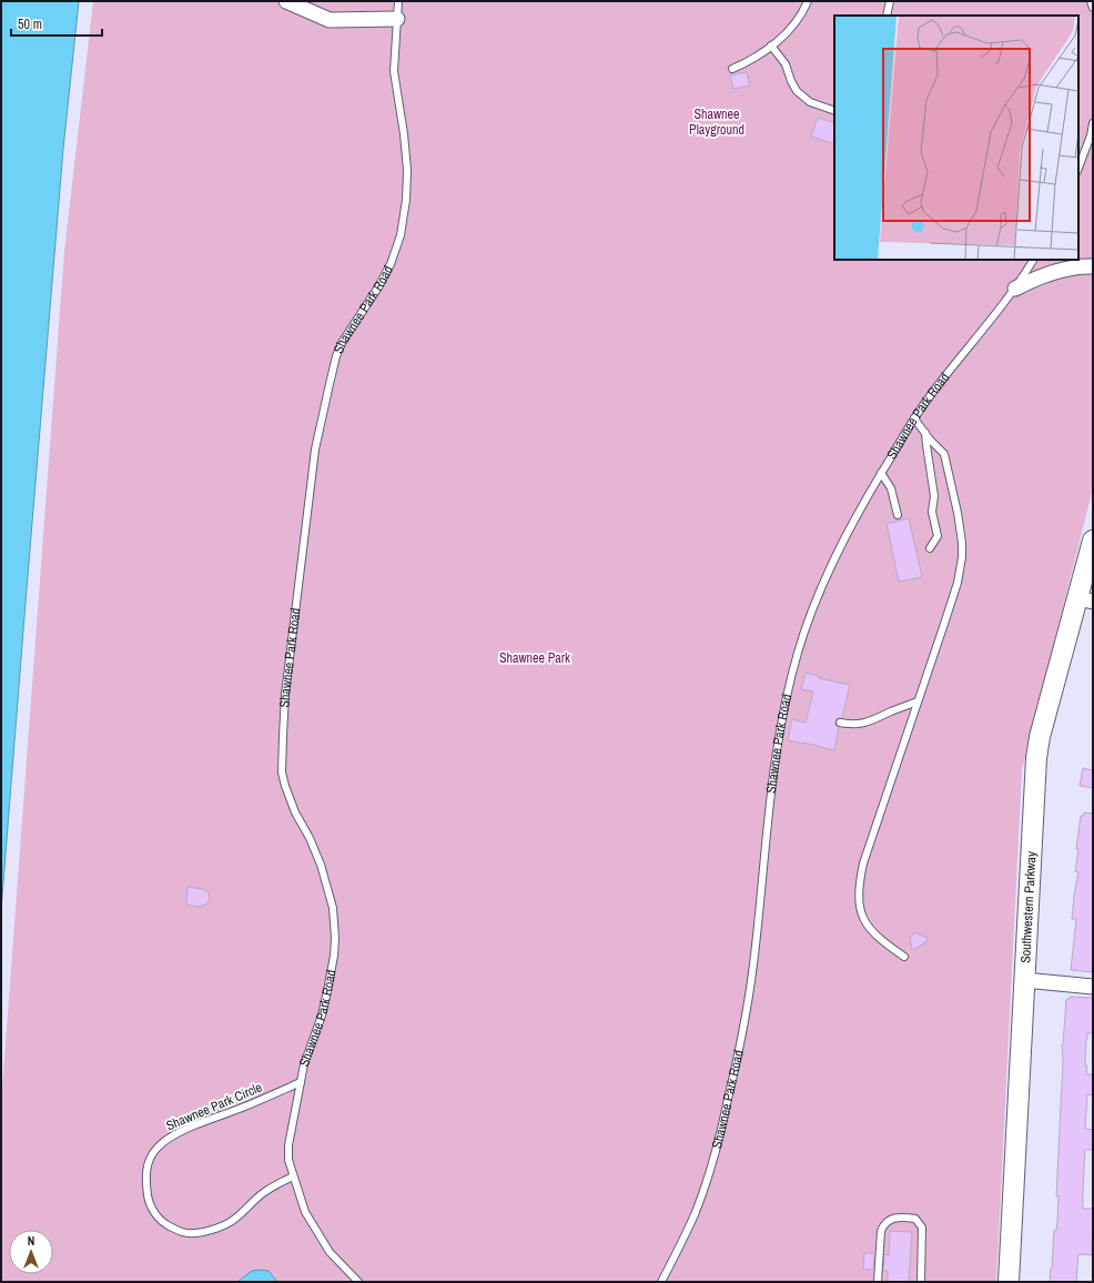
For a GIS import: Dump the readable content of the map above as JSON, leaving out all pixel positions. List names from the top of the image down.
{
  "streets": {
    "street": ["Southwestern Parkway"],
    "lane": ["Shawnee Park Road", "Shawnee Park Circle"]
  },
  "crossings": [
    ["Shawnee Park Road", "Shawnee Park Circle"]
  ],
  "parks": ["Shawnee Playground", "Shawnee Park"],
  "scale_bar": "50 m",
  "north": "top"
}
